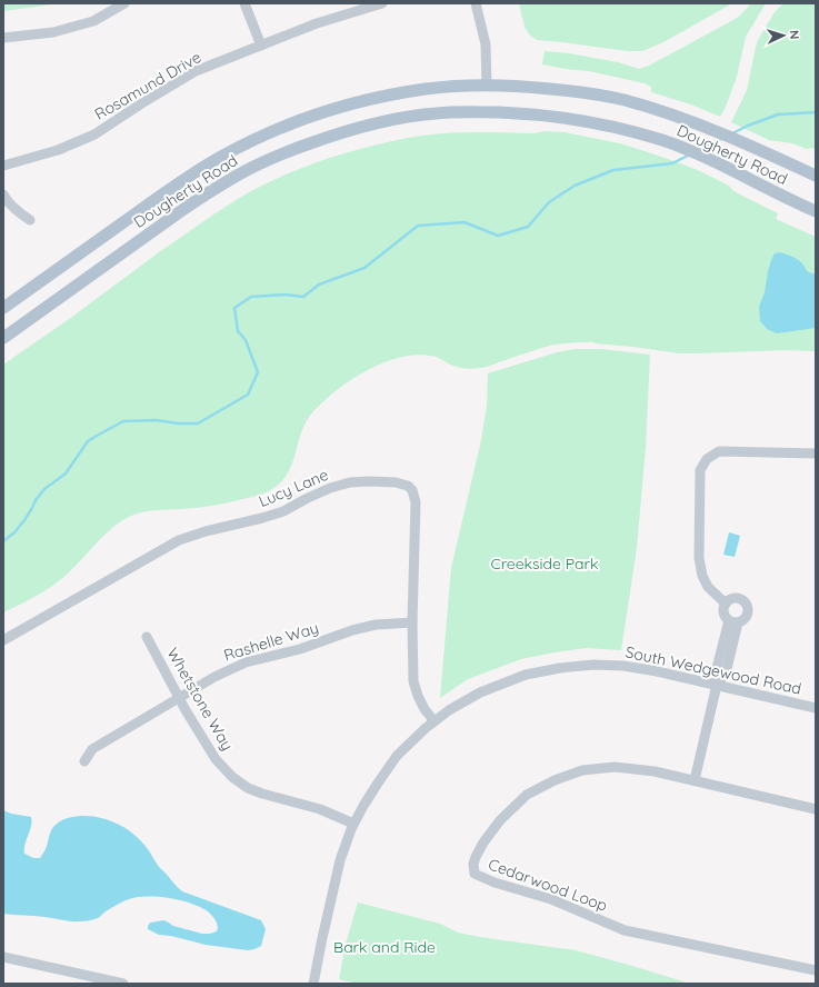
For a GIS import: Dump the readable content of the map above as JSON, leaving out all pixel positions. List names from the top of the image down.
{
  "streets": {
    "main road": ["Dougherty Road"],
    "street": [
      "Rosamund Drive",
      "Lucy Lane",
      "Rashelle Way",
      "South Wedgewood Road",
      "Whetstone Way",
      "Cedarwood Loop"
    ]
  },
  "crossings": [
    ["Lucy Lane", "Rashelle Way"],
    ["Lucy Lane", "South Wedgewood Road"],
    ["Rashelle Way", "Whetstone Way"],
    ["South Wedgewood Road", "Whetstone Way"]
  ],
  "parks": ["Creekside Park", "Bark and Ride"],
  "north": "right"
}
